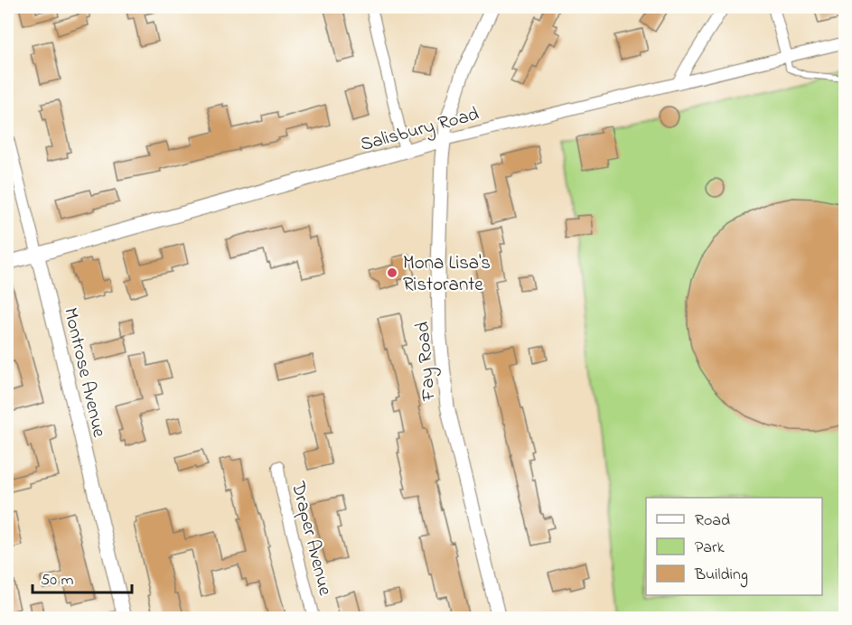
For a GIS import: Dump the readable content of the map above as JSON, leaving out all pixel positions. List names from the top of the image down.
{
  "streets": {
    "street": [
      "Salisbury Road",
      "Fay Road",
      "Montrose Avenue",
      "Draper Avenue"
    ]
  },
  "crossings": [
    ["Salisbury Road", "Fay Road"],
    ["Salisbury Road", "Montrose Avenue"]
  ],
  "places": ["Mona Lisa's Ristorante"],
  "legend": ["Road", "Park", "Building"],
  "scale_bar": "50 m"
}
